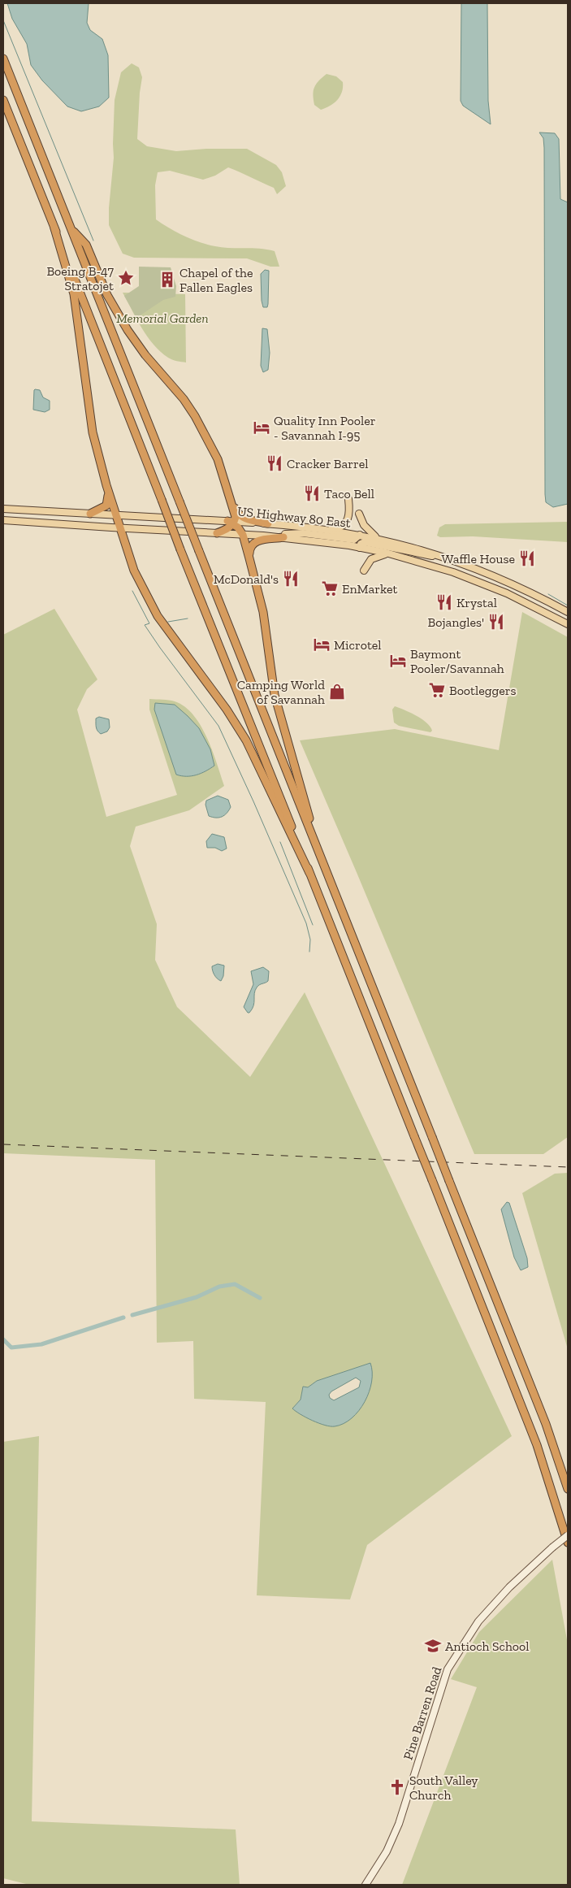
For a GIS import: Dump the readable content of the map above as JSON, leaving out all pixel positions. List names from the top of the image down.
{
  "streets": {
    "main road": ["US Highway 80 East", "Pine Barren Road"]
  },
  "parks": ["Memorial Garden"],
  "places": {
    "place": ["Boeing B-47 Stratojet"],
    "building": ["Chapel of the Fallen Eagles"],
    "hotel": ["Quality Inn Pooler - Savannah I-95", "Microtel", "Baymont Pooler/Savannah"],
    "restaurant": [
      "Cracker Barrel",
      "Taco Bell",
      "Waffle House",
      "McDonald's",
      "Krystal",
      "Bojangles'"
    ],
    "supermarket": ["EnMarket", "Bootleggers"],
    "shop": ["Camping World of Savannah"],
    "school or university": ["Antioch School"],
    "church": ["South Valley Church"]
  }
}
